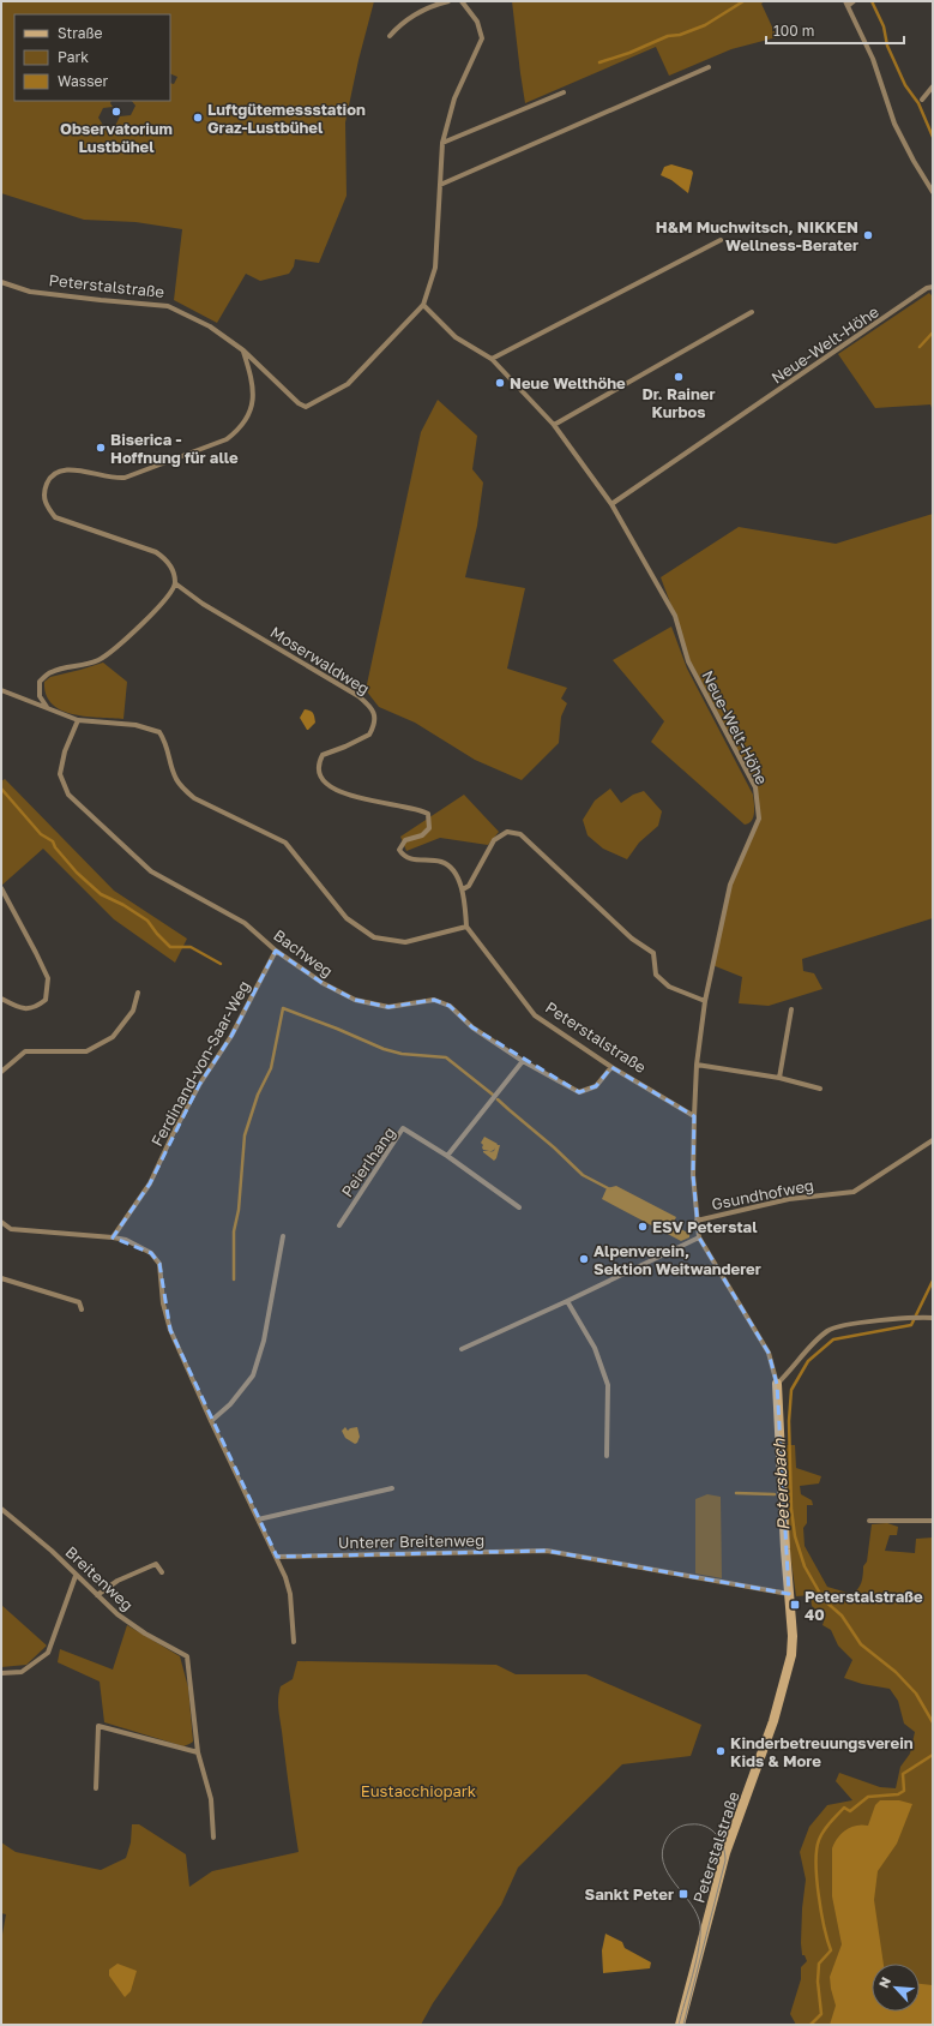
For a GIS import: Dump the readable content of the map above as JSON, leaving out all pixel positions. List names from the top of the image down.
{
  "streets": {
    "street": [
      "Peterstalstraße",
      "Neue-Welt-Höhe",
      "Moserwaldweg",
      "Bachweg",
      "Ferdinand-von-Saar-Weg",
      "Peierlhang",
      "Gsundhofweg",
      "Unterer Breitenweg",
      "Breitenweg"
    ]
  },
  "crossings": [
    ["Peterstalstraße", "Neue-Welt-Höhe"],
    ["Peterstalstraße", "Moserwaldweg"],
    ["Peterstalstraße", "Bachweg"],
    ["Peterstalstraße", "Gsundhofweg"],
    ["Peterstalstraße", "Unterer Breitenweg"],
    ["Bachweg", "Ferdinand-von-Saar-Weg"]
  ],
  "water": ["Petersbach"],
  "parks": ["Eustacchiopark"],
  "places": {
    "other": [
      "Observatorium Lustbühel",
      "Luftgütemessstation Graz-Lustbühel",
      "H&M Muchwitsch, NIKKEN Wellness-Berater",
      "Dr. Rainer Kurbos",
      "Neue Welthöhe",
      "Biserica - Hoffnung für alle",
      "ESV Peterstal",
      "Alpenverein, Sektion Weitwanderer",
      "Kinderbetreuungsverein Kids & More"
    ],
    "transit": ["Peterstalstraße 40", "Sankt Peter"]
  },
  "legend": ["Straße", "Park", "Wasser"],
  "scale_bar": "100 m",
  "north": "top left"
}
